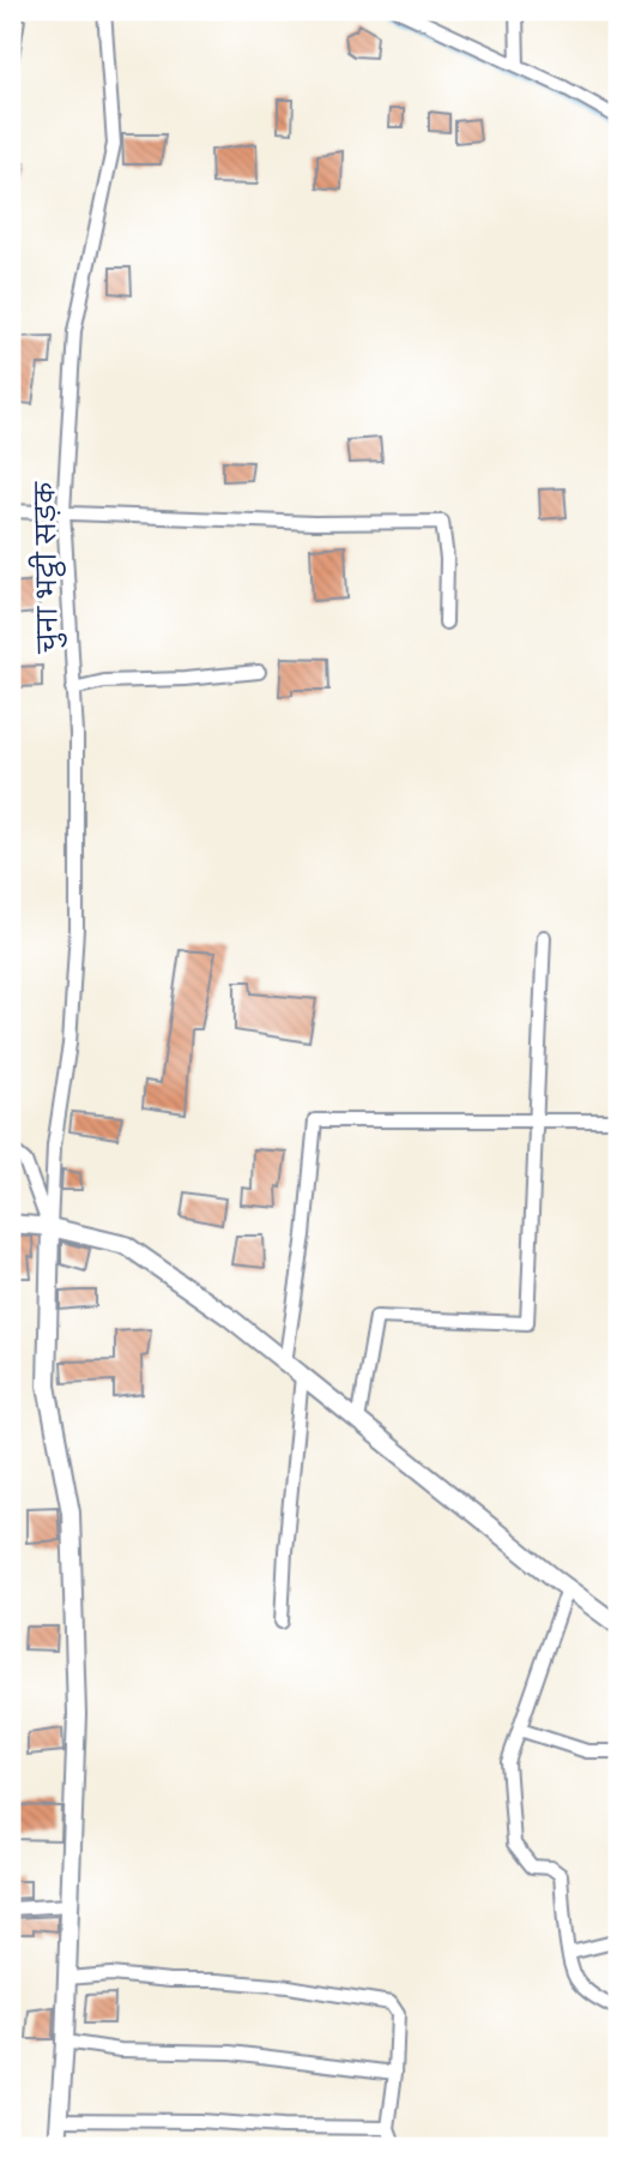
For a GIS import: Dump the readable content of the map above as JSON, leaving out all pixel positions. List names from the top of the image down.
{
  "streets": {
    "street": ["चुना भट्ठी सड़क"]
  }
}
